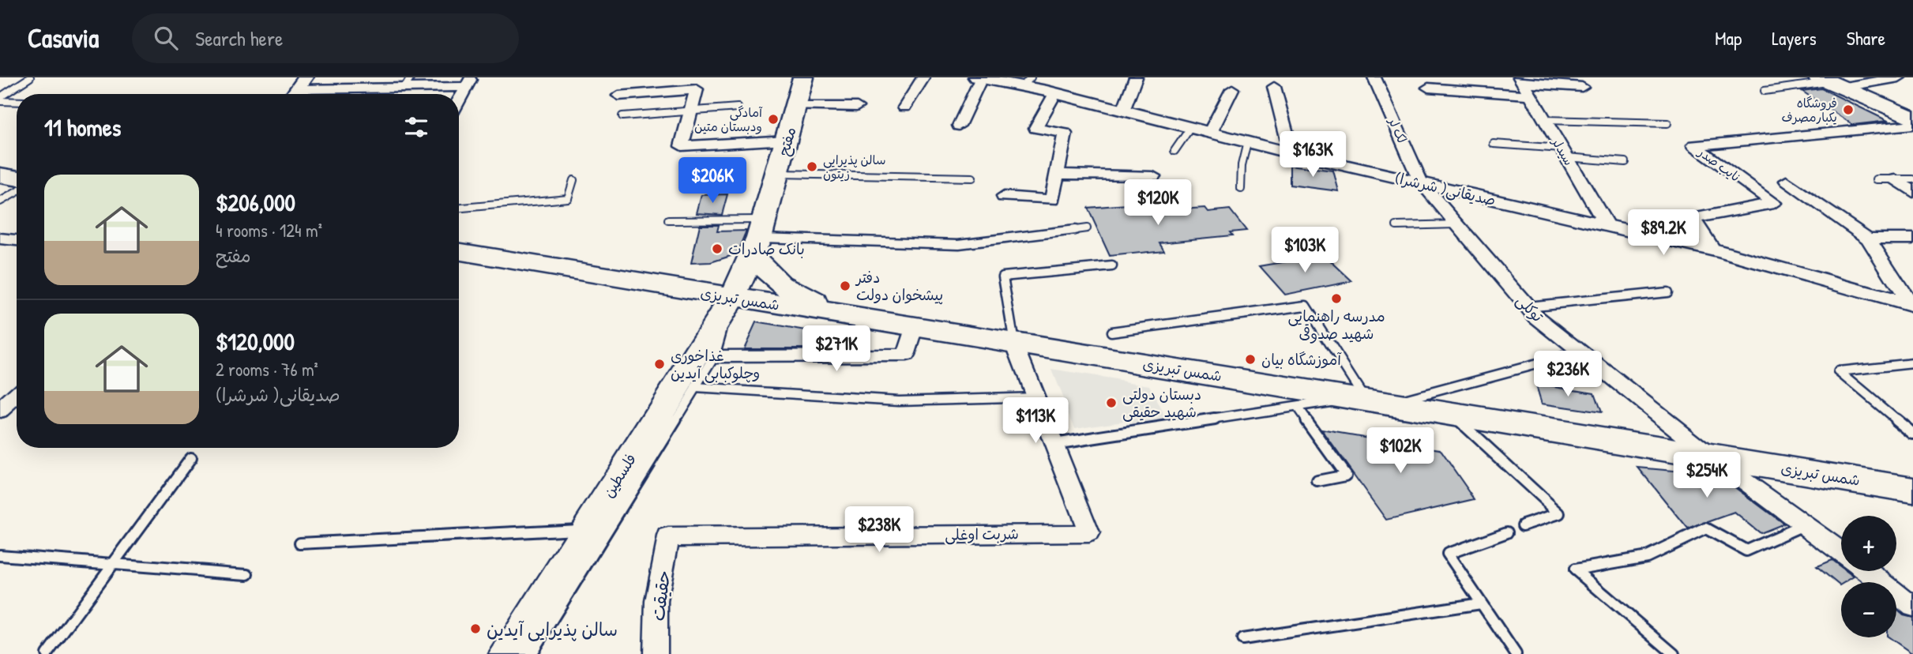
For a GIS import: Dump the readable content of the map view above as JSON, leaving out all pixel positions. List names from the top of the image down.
{
  "streets": {
    "main road": ["مفتح", "شمس تبریزی", "فلسطین"],
    "street": [
      "لک لر",
      "سیدلر",
      "نایب صدر",
      "(شرشرا )صدیقانی",
      "توکلی",
      "شربت اوغلی",
      "حقیقت"
    ]
  },
  "crossings": [
    ["لک لر", "(شرشرا )صدیقانی"],
    ["لک لر", "توکلی"],
    ["مفتح", "شمس تبریزی"],
    ["مفتح", "فلسطین"],
    ["سیدلر", "(شرشرا )صدیقانی"],
    ["نایب صدر", "(شرشرا )صدیقانی"],
    ["(شرشرا )صدیقانی", "توکلی"],
    ["شمس تبریزی", "توکلی"],
    ["شمس تبریزی", "فلسطین"],
    ["شمس تبریزی", "شربت اوغلی"],
    ["شربت اوغلی", "حقیقت"]
  ],
  "places": [
    "فروشگاه یکبارمصرف",
    "آمادگی ودبستان متین",
    "سالن پذیرایی زیتون",
    "بانک صادرات",
    "دفتر پیشخوان دولت",
    "مدرسه راهنمایی شهید صدوقی",
    "آموزشگاه بیان",
    "غذاخوری وچلوکبابی آیدین",
    "دبستان دولتی شهید حقیقی",
    "سالن پذیرایی آیدین"
  ],
  "page": {
    "header": "Casavia",
    "search": "Search here",
    "nav": ["Map", "Layers", "Share"],
    "heading": "11 homes",
    "price": [
      "$163K",
      "$206K",
      "$120K",
      "$89.2K",
      "$103K",
      "$271K",
      "$236K",
      "$113K",
      "$102K",
      "$254K",
      "$238K"
    ],
    "list": [
      {
        "name": "$206,000",
        "note": "4 rooms · 124 m² · مفتح"
      },
      {
        "name": "$120,000",
        "note": "2 rooms · 76 m² · (شرشرا )صدیقانی"
      }
    ],
    "map_buttons": ["+", "−"]
  }
}
